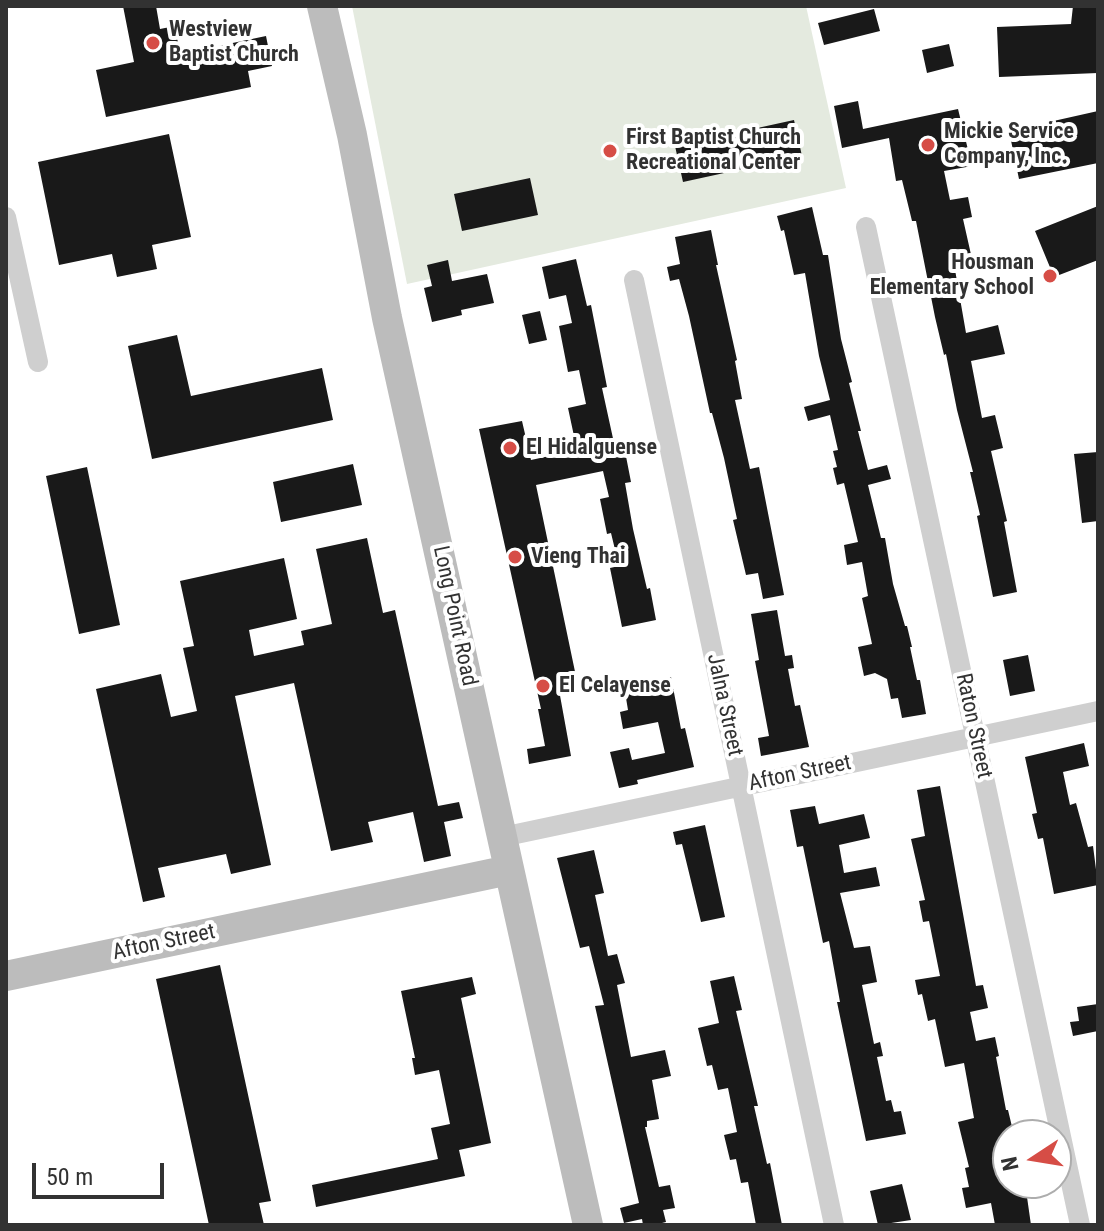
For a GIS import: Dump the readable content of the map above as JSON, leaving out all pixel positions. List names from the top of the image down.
{
  "streets": {
    "main road": ["Long Point Road", "Afton Street"],
    "street": ["Jalna Street", "Raton Street"]
  },
  "crossings": [
    ["Long Point Road", "Afton Street"],
    ["Jalna Street", "Afton Street"],
    ["Raton Street", "Afton Street"]
  ],
  "places": [
    "Westview Baptist Church",
    "Mickie Service Company, Inc.",
    "First Baptist Church Recreational Center",
    "Housman Elementary School",
    "El Hidalguense",
    "Vieng Thai",
    "El Celayense"
  ],
  "scale_bar": "50 m",
  "north": "left"
}
